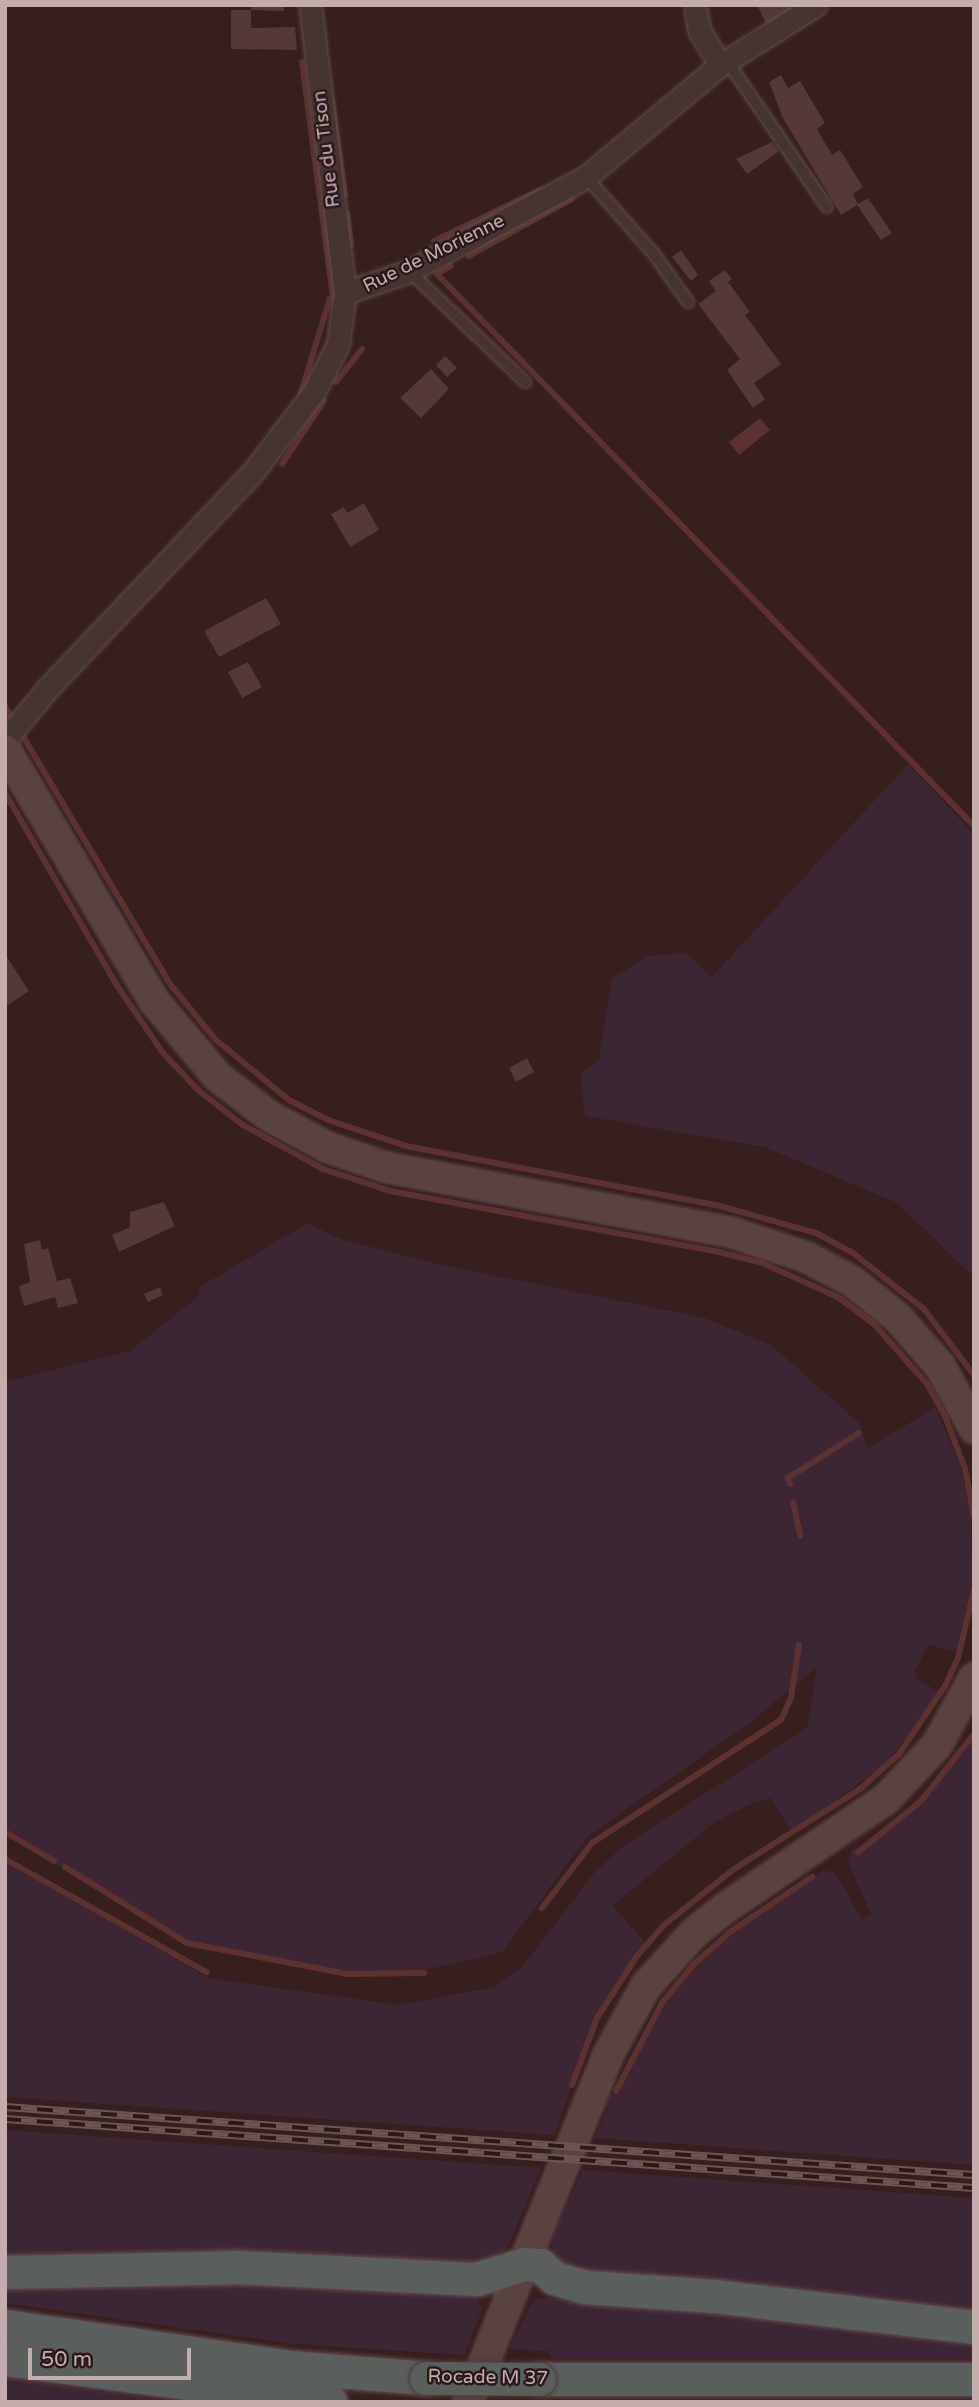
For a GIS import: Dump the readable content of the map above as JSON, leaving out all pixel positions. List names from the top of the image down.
{
  "streets": {
    "highway": ["Rocade M 37"],
    "street": ["Rue du Tison", "Rue de Morienne"]
  },
  "crossings": [
    ["Rue du Tison", "Rue de Morienne"]
  ],
  "scale_bar": "50 m"
}
